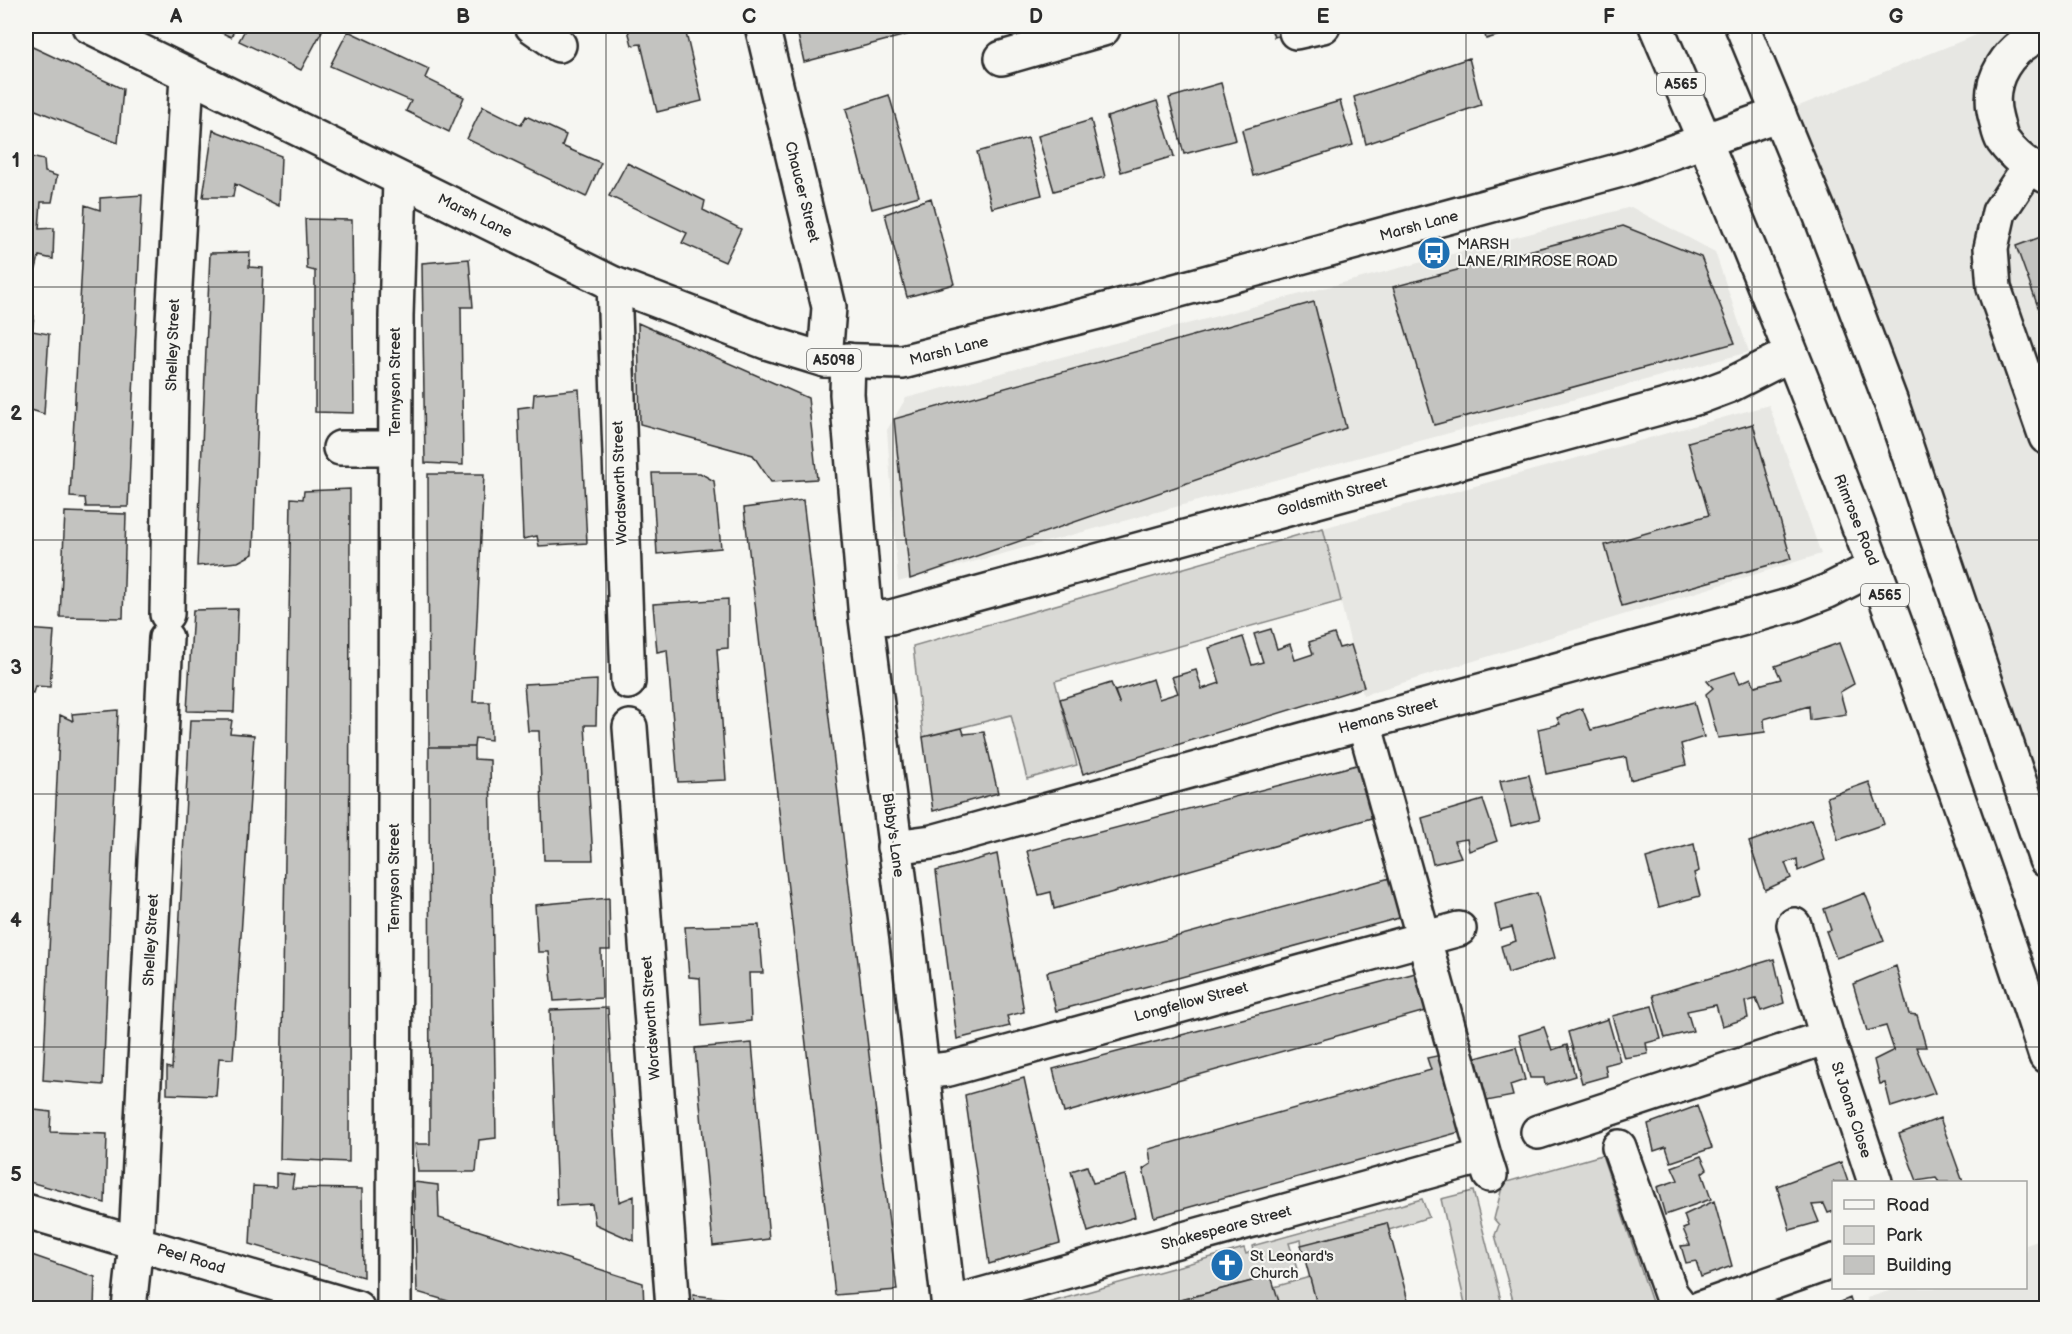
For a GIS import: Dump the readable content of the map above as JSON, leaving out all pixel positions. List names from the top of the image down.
{
  "streets": {
    "main road": [
      "A565",
      "Chaucer Street",
      "Marsh Lane",
      "Shelley Street",
      "A5098",
      "Tennyson Street",
      "Wordsworth Street",
      "Goldsmith Street",
      "Rimrose Road",
      "Hemans Street",
      "Bibby's Lane",
      "Longfellow Street",
      "St Joans Close",
      "Shakespeare Street",
      "Peel Road"
    ]
  },
  "crossings": [
    ["Chaucer Street", "Marsh Lane"],
    ["Chaucer Street", "Bibby's Lane"],
    ["Marsh Lane", "Shelley Street"],
    ["Marsh Lane", "Tennyson Street"],
    ["Marsh Lane", "Wordsworth Street"],
    ["Marsh Lane", "Rimrose Road"],
    ["Marsh Lane", "Bibby's Lane"],
    ["Shelley Street", "Peel Road"],
    ["Goldsmith Street", "Rimrose Road"],
    ["Goldsmith Street", "Bibby's Lane"],
    ["Rimrose Road", "Hemans Street"],
    ["Hemans Street", "Bibby's Lane"],
    ["Bibby's Lane", "Longfellow Street"],
    ["Bibby's Lane", "Shakespeare Street"],
    ["Longfellow Street", "Shakespeare Street"]
  ],
  "places": {
    "bus stop": ["MARSH LANE/RIMROSE ROAD"],
    "church": ["St Leonard's Church"]
  },
  "legend": ["Road", "Park", "Building"],
  "grid": {
    "columns": [
      "A",
      "B",
      "C",
      "D",
      "E",
      "F",
      "G"
    ],
    "rows": [
      "1",
      "2",
      "3",
      "4",
      "5"
    ]
  }
}
